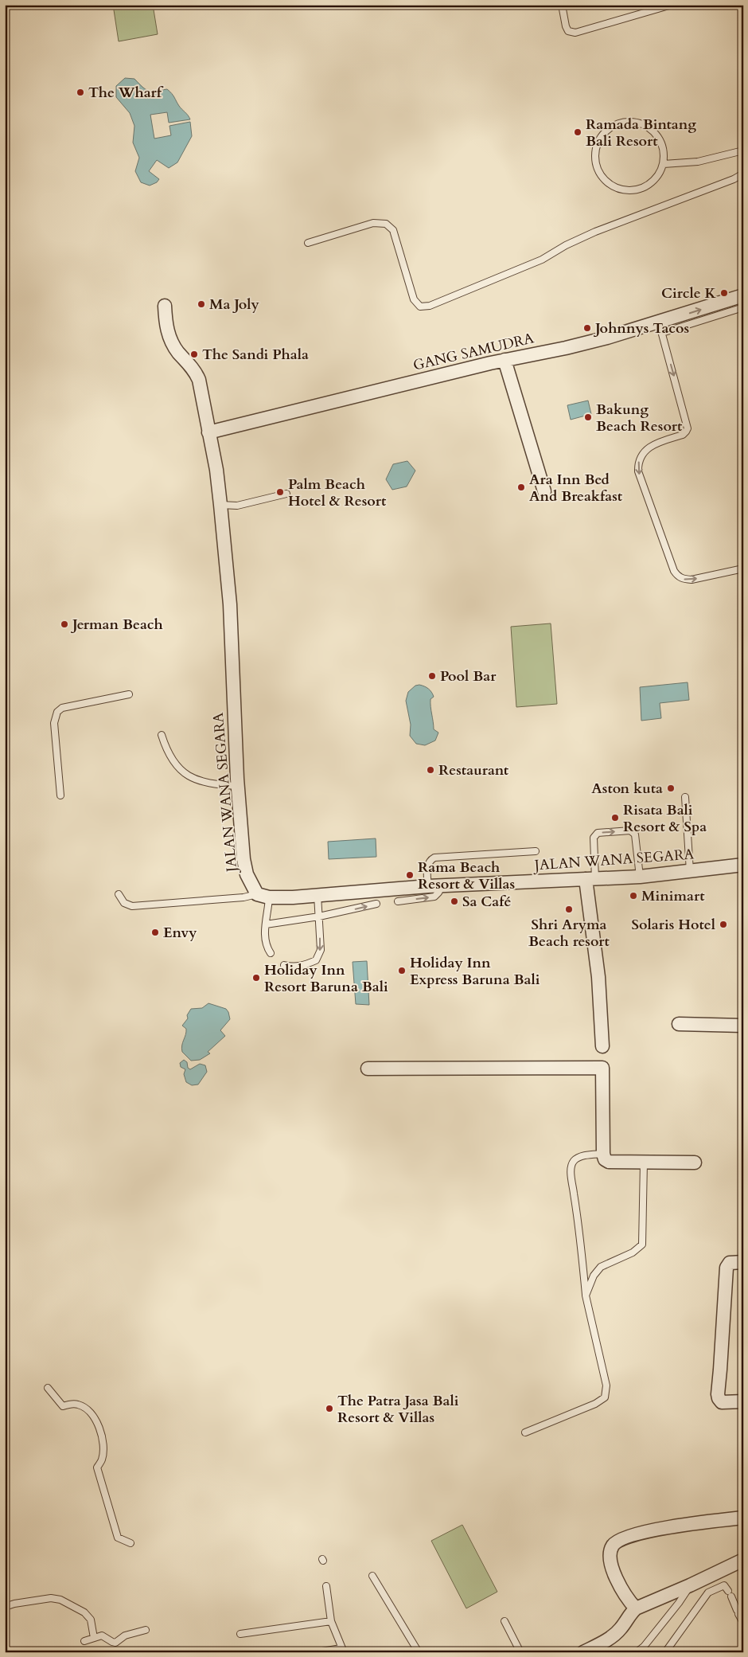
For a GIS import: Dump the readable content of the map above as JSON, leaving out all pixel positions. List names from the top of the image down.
{
  "streets": {
    "street": ["GANG SAMUDRA", "JALAN WANA SEGARA"]
  },
  "crossings": [
    ["GANG SAMUDRA", "JALAN WANA SEGARA"]
  ],
  "places": [
    "The Wharf",
    "Ramada Bintang Bali Resort",
    "Circle K",
    "Ma Joly",
    "Johnnys Tacos",
    "The Sandi Phala",
    "Bakung Beach Resort",
    "Ara Inn Bed And Breakfast",
    "Palm Beach Hotel & Resort",
    "Jerman Beach",
    "Pool Bar",
    "Restaurant",
    "Aston kuta",
    "Risata Bali Resort & Spa",
    "Rama Beach Resort & Villas",
    "Minimart",
    "Sa Café",
    "Shri Aryma Beach resort",
    "Solaris Hotel",
    "Envy",
    "Holiday Inn Express Baruna Bali",
    "Holiday Inn Resort Baruna Bali",
    "The Patra Jasa Bali Resort & Villas"
  ]
}
